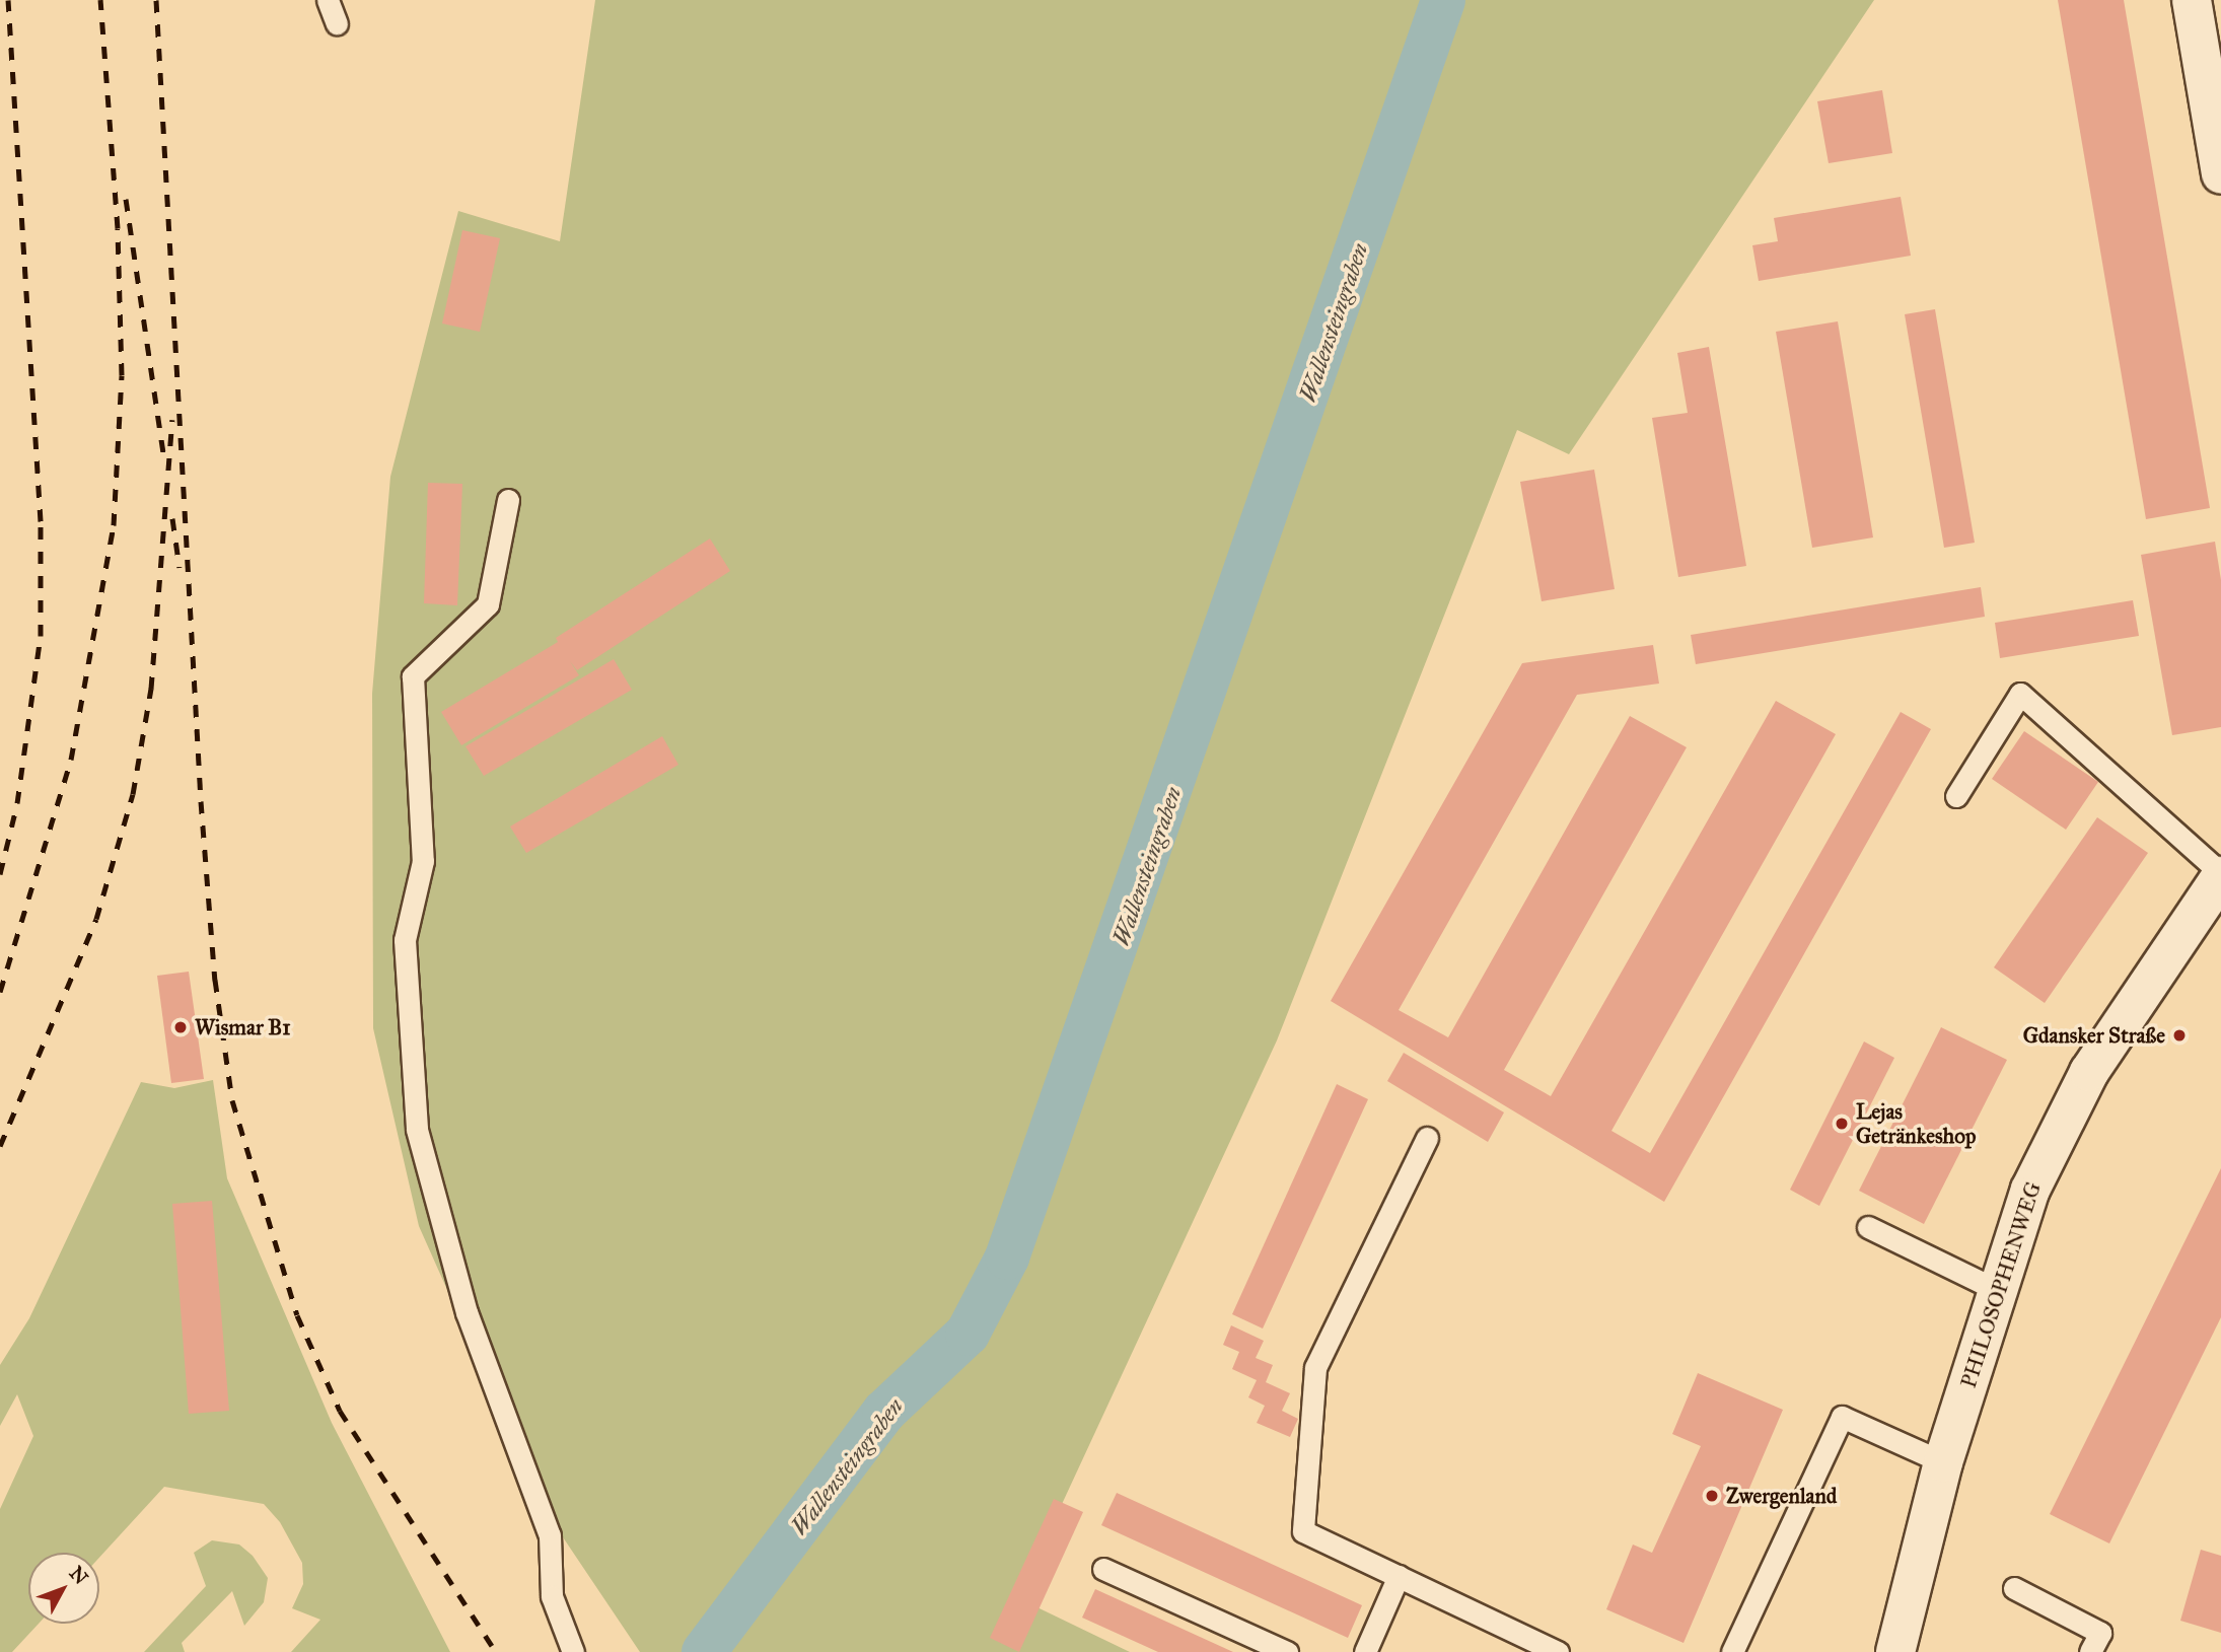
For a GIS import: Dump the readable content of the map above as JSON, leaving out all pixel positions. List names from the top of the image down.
{
  "streets": {
    "main road": ["PHILOSOPHENWEG"]
  },
  "water": ["Wallensteingraben"],
  "places": [
    "Wismar B1",
    "Gdansker Straße",
    "Lejas Getränkeshop",
    "Zwergenland"
  ],
  "north": "top right"
}
